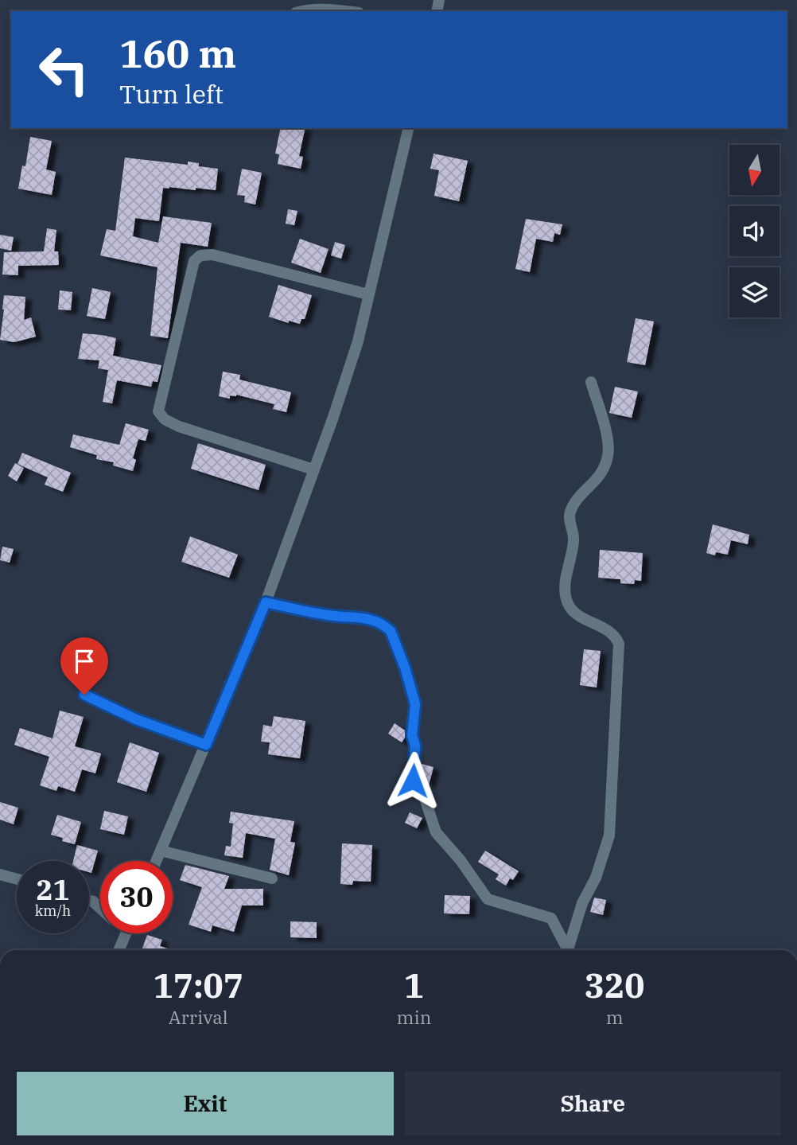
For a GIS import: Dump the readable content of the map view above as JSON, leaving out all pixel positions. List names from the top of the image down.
{
  "north": "bottom",
  "page": {
    "turn": ["160 m", "Turn left"],
    "speed": "21 km/h",
    "limit": "30",
    "eta": [
      "17:07",
      "Arrival",
      "1",
      "min",
      "320",
      "m"
    ],
    "buttons": ["Exit", "Share"]
  }
}
